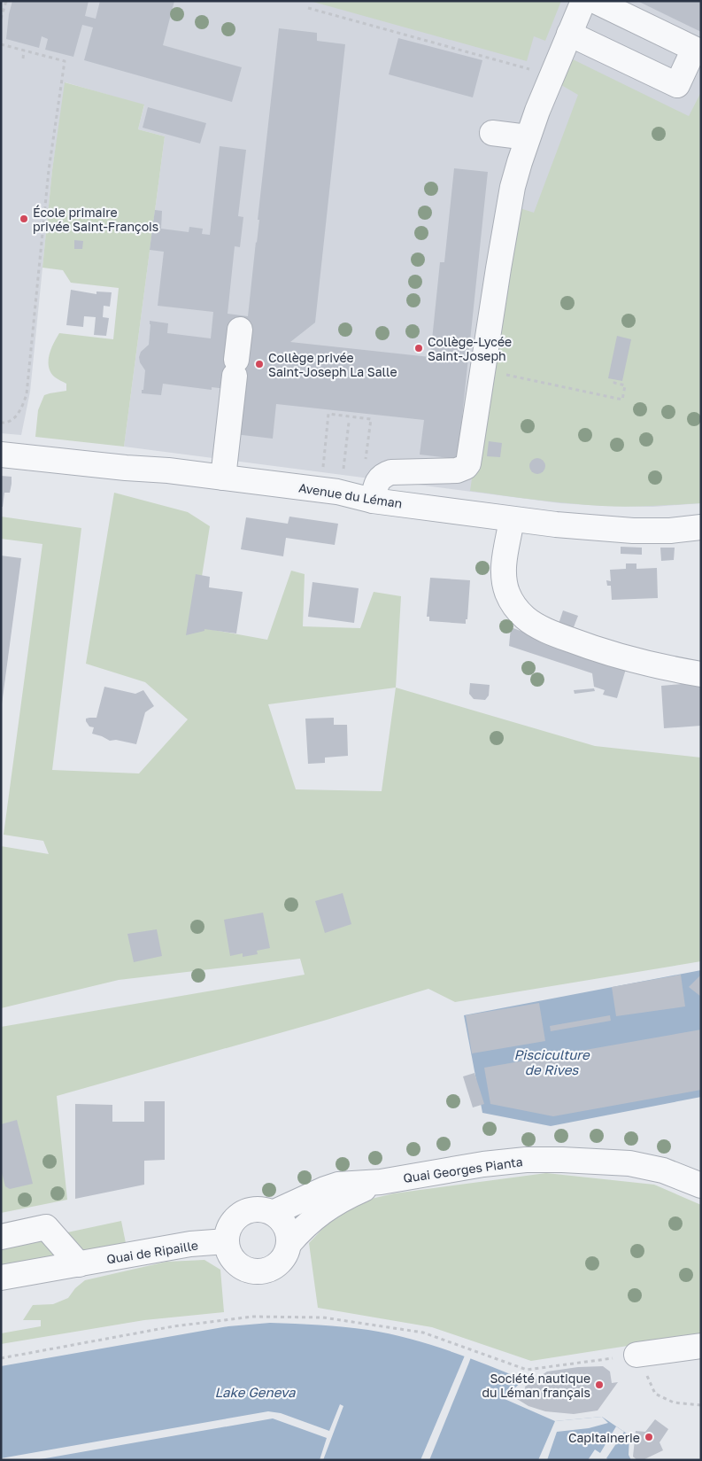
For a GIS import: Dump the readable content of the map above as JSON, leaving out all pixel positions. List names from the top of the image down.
{
  "streets": {
    "street": ["Avenue du Léman", "Quai Georges Pianta", "Quai de Ripaille"]
  },
  "crossings": [
    ["Quai Georges Pianta", "Quai de Ripaille"]
  ],
  "water": ["Pisciculture de Rives", "Lake Geneva"],
  "places": [
    "École primaire privée Saint-François",
    "Collège-Lycée Saint-Joseph",
    "Collège privée Saint-Joseph La Salle",
    "Société nautique du Léman français",
    "Capitainerie"
  ]
}
